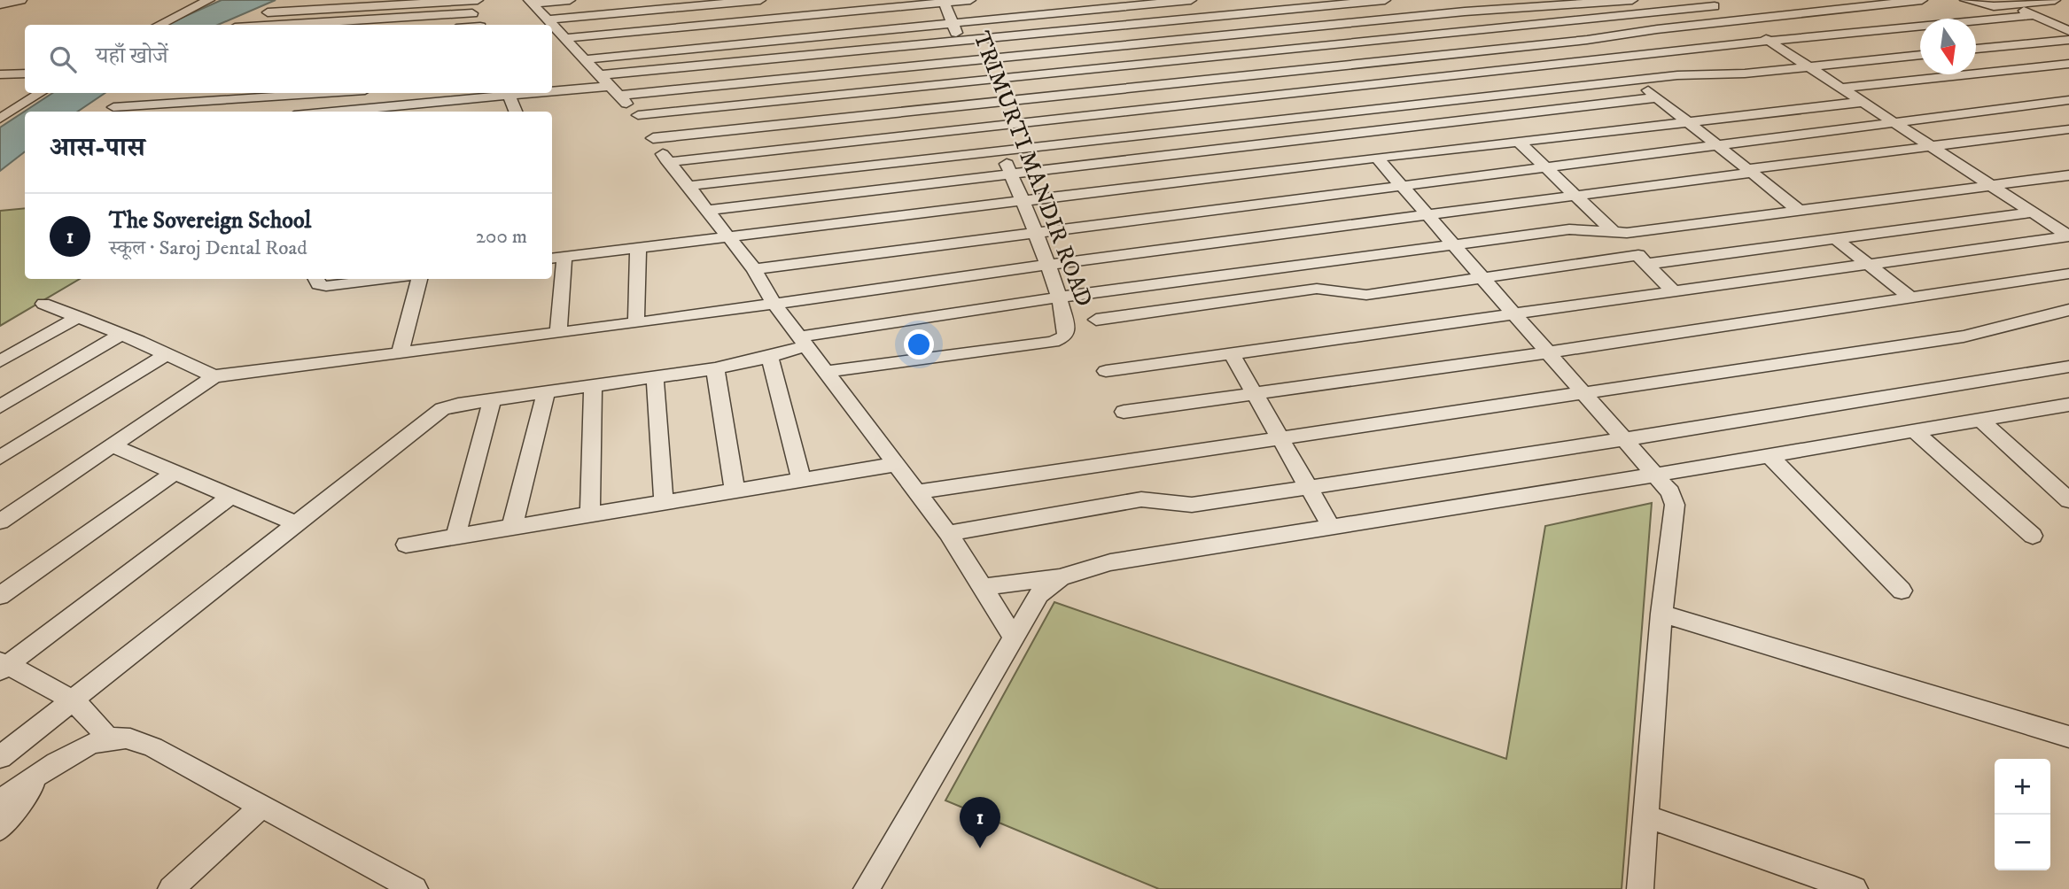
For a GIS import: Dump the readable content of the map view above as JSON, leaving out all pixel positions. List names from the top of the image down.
{
  "streets": {
    "street": ["TRIMURTI MANDIR ROAD"]
  },
  "north": "bottom",
  "page": {
    "search": "यहाँ खोजें",
    "heading": "आस-पास",
    "list": [
      {
        "mark": "1",
        "name": "The Sovereign School",
        "note": "स्कूल · Saroj Dental Road",
        "value": "200 m"
      }
    ],
    "map_buttons": ["+", "−"],
    "pins": "1"
  }
}
